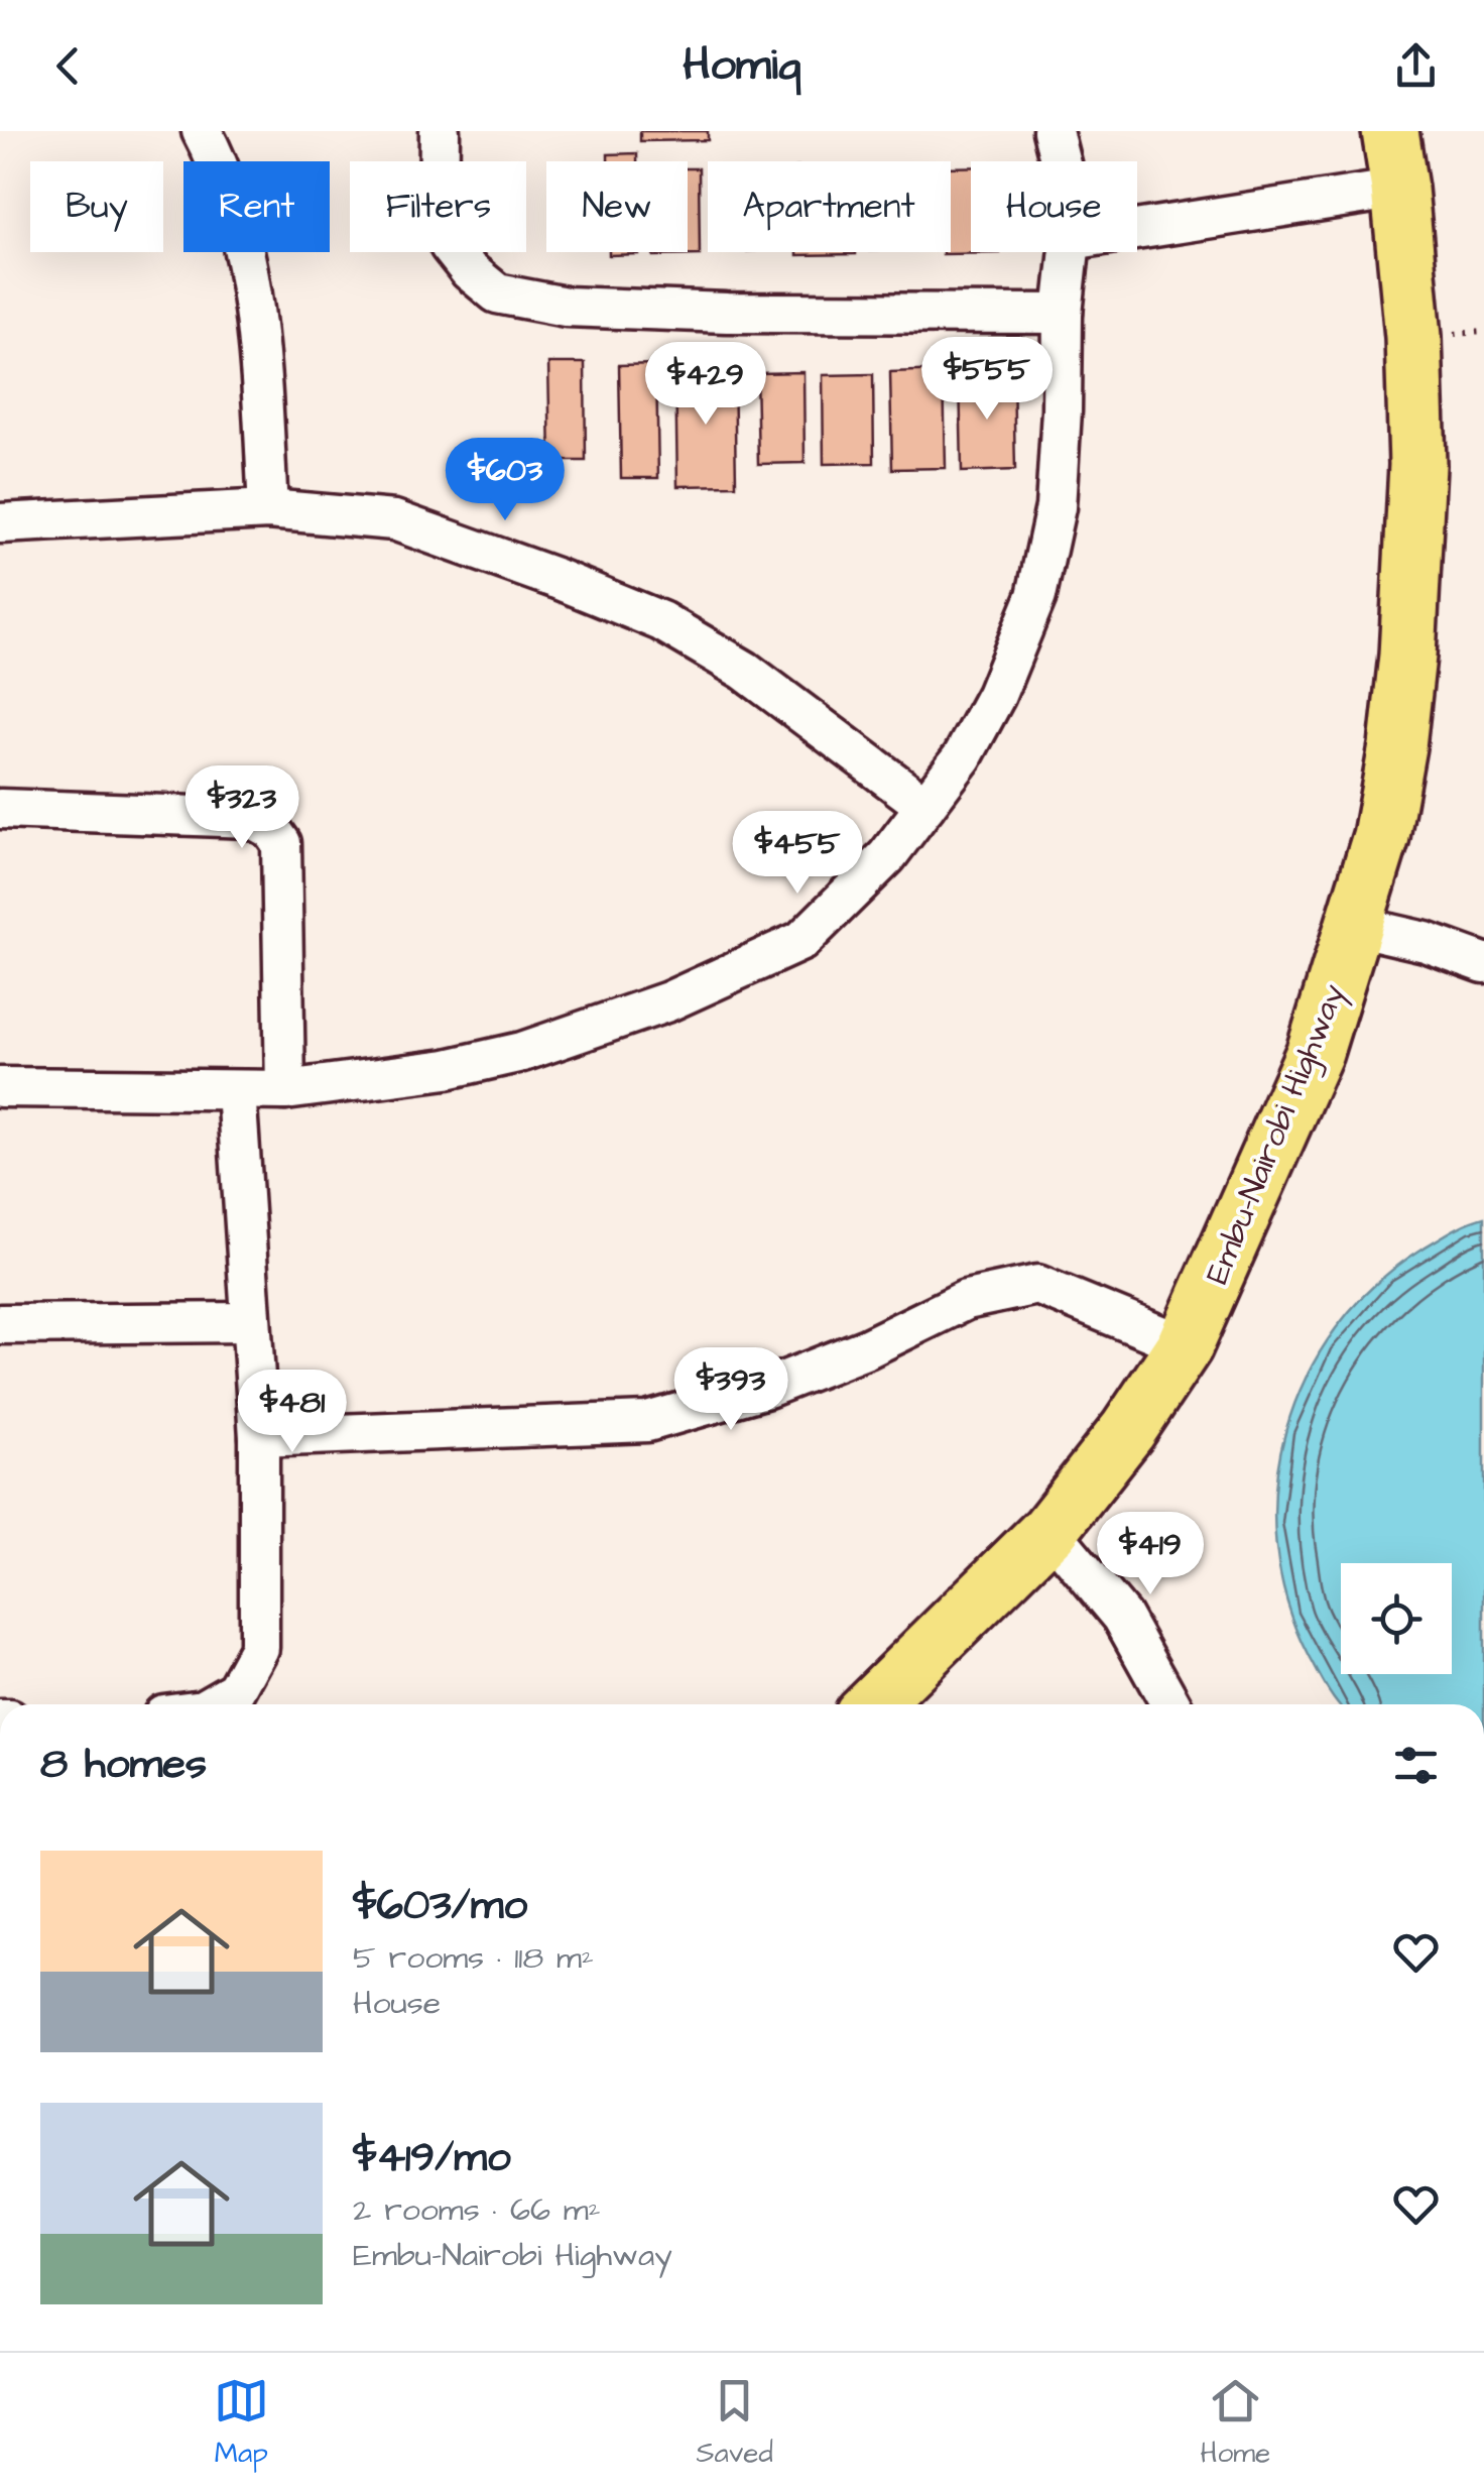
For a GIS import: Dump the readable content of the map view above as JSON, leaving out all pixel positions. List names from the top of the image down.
{
  "streets": {
    "main road": ["Embu-Nairobi Highway"]
  },
  "page": {
    "header": "Homiq",
    "chip": [
      "Buy",
      "Rent",
      "Filters",
      "New",
      "Apartment",
      "House"
    ],
    "price": [
      "$555",
      "$429",
      "$603",
      "$323",
      "$455",
      "$393",
      "$481",
      "$419"
    ],
    "heading": "8 homes",
    "list": [
      {
        "name": "$603/mo",
        "note": "5 rooms · 118 m² · House"
      },
      {
        "name": "$419/mo",
        "note": "2 rooms · 66 m² · Embu-Nairobi Highway"
      }
    ],
    "tabs": ["Map", "Saved", "Home"]
  }
}
